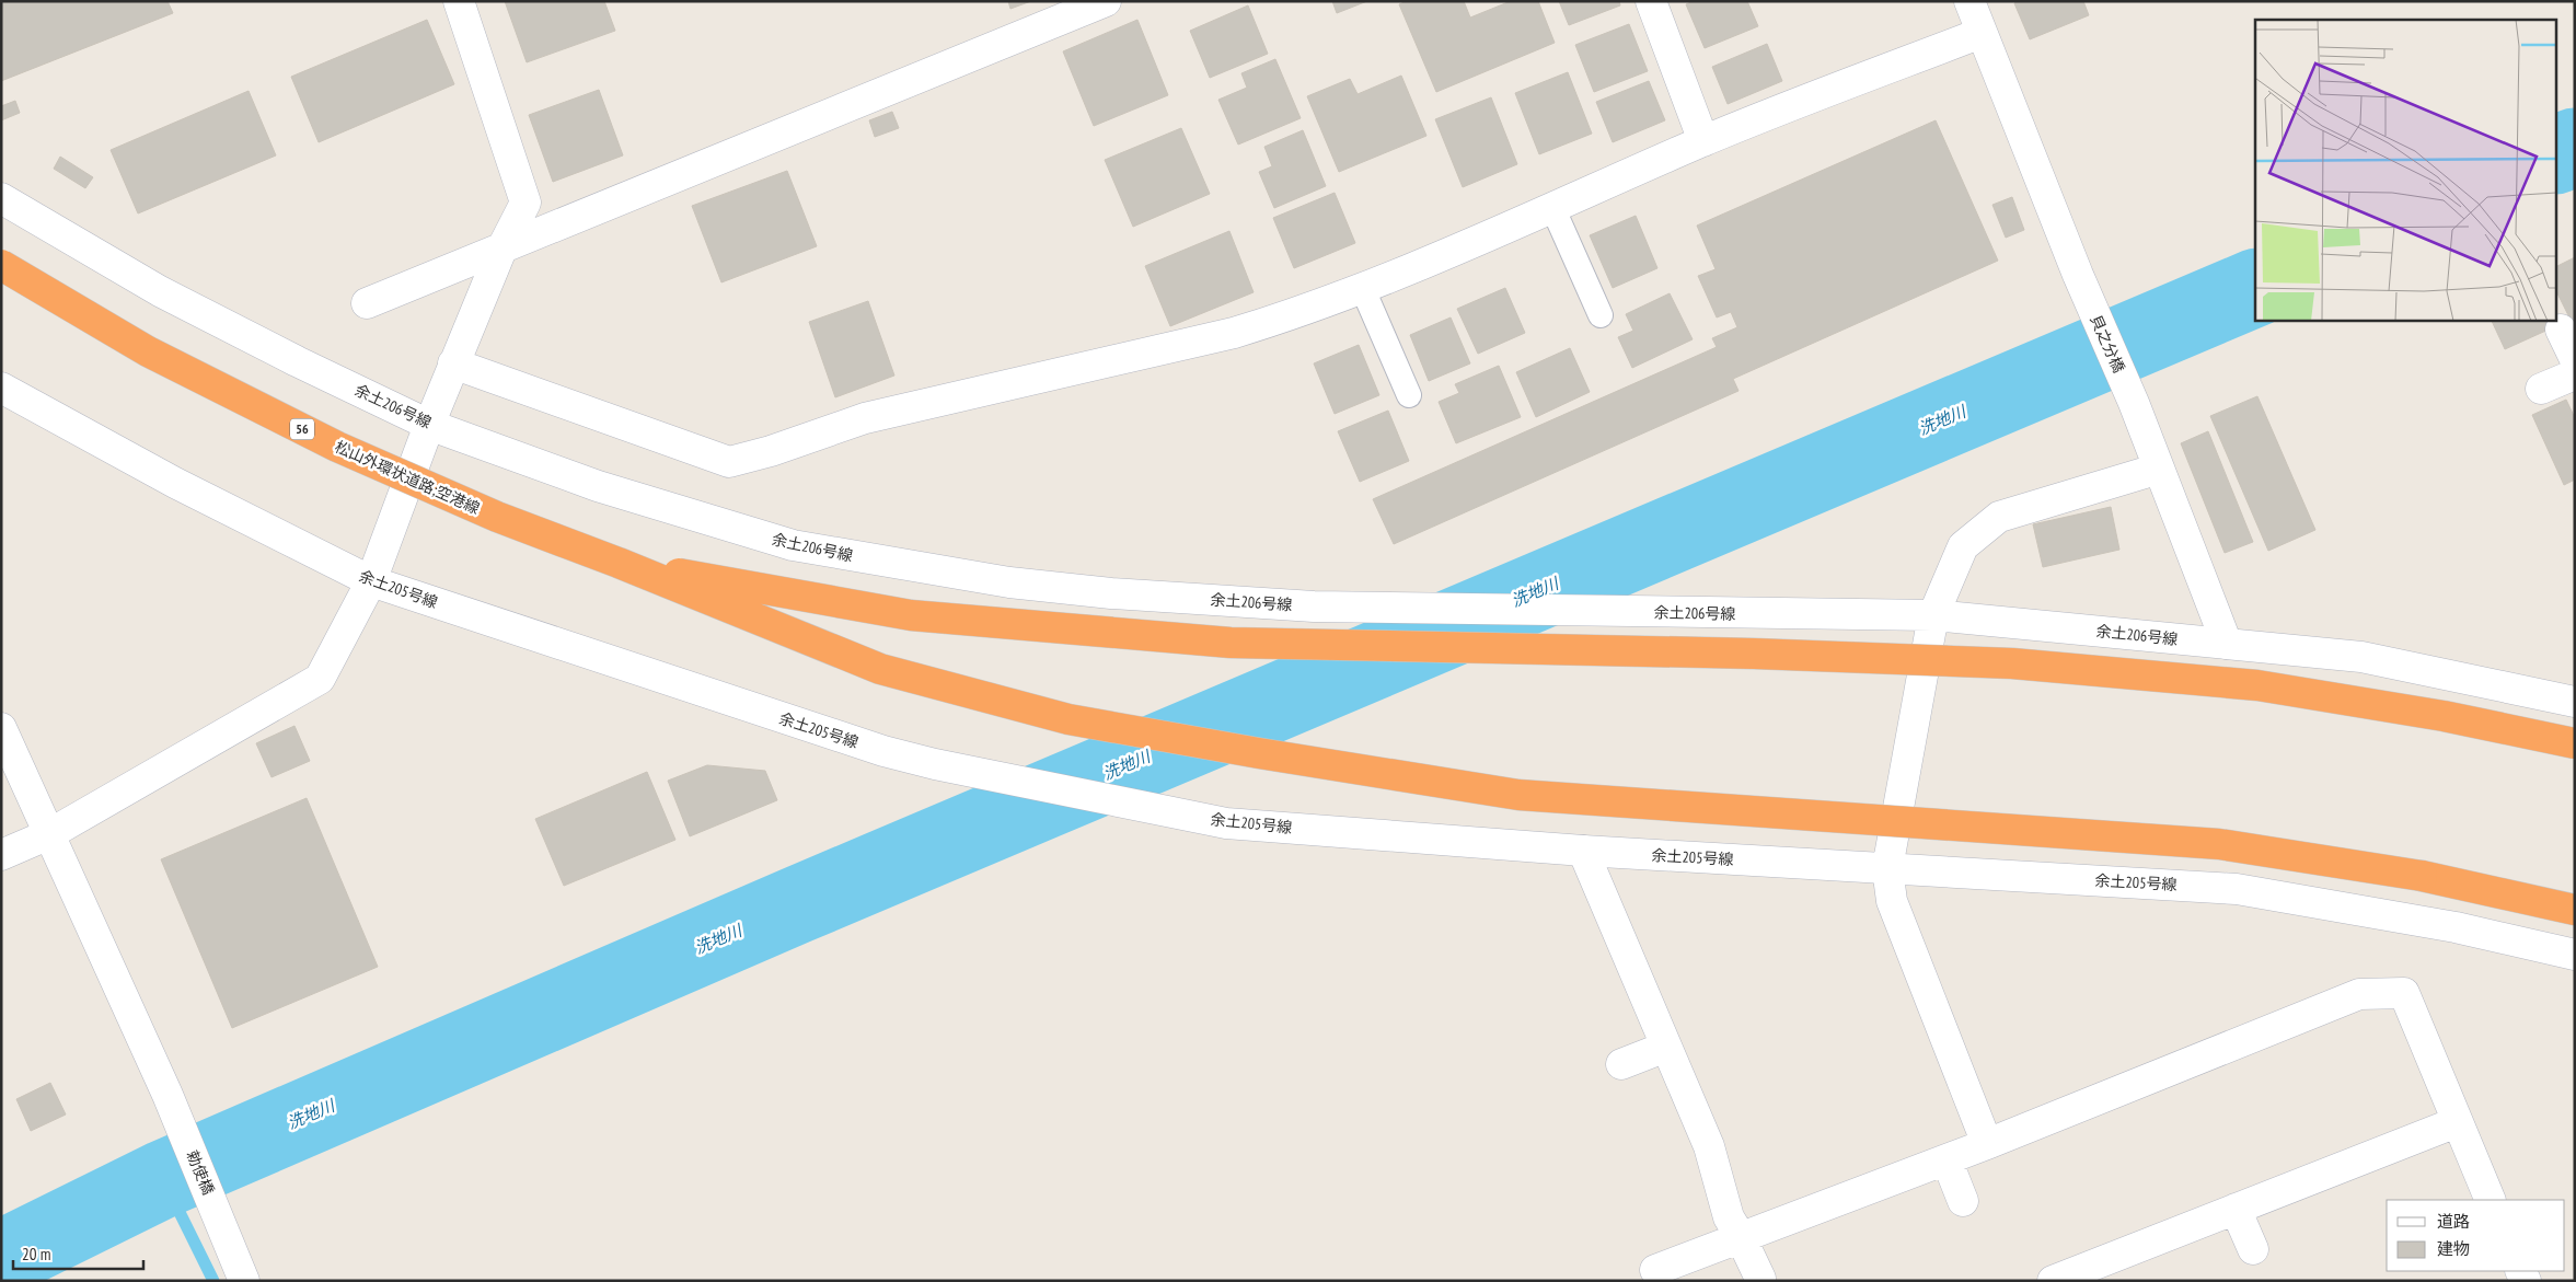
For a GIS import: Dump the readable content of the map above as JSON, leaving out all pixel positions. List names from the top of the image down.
{
  "streets": {
    "highway": ["56", "松山外環状道路;空港線"],
    "street": [
      "貝之分橋",
      "余土206号線",
      "余土205号線",
      "勅使橋"
    ]
  },
  "crossings": [
    ["貝之分橋", "余土206号線"]
  ],
  "water": ["洗地川"],
  "legend": ["道路", "建物"],
  "scale_bar": "20 m"
}
